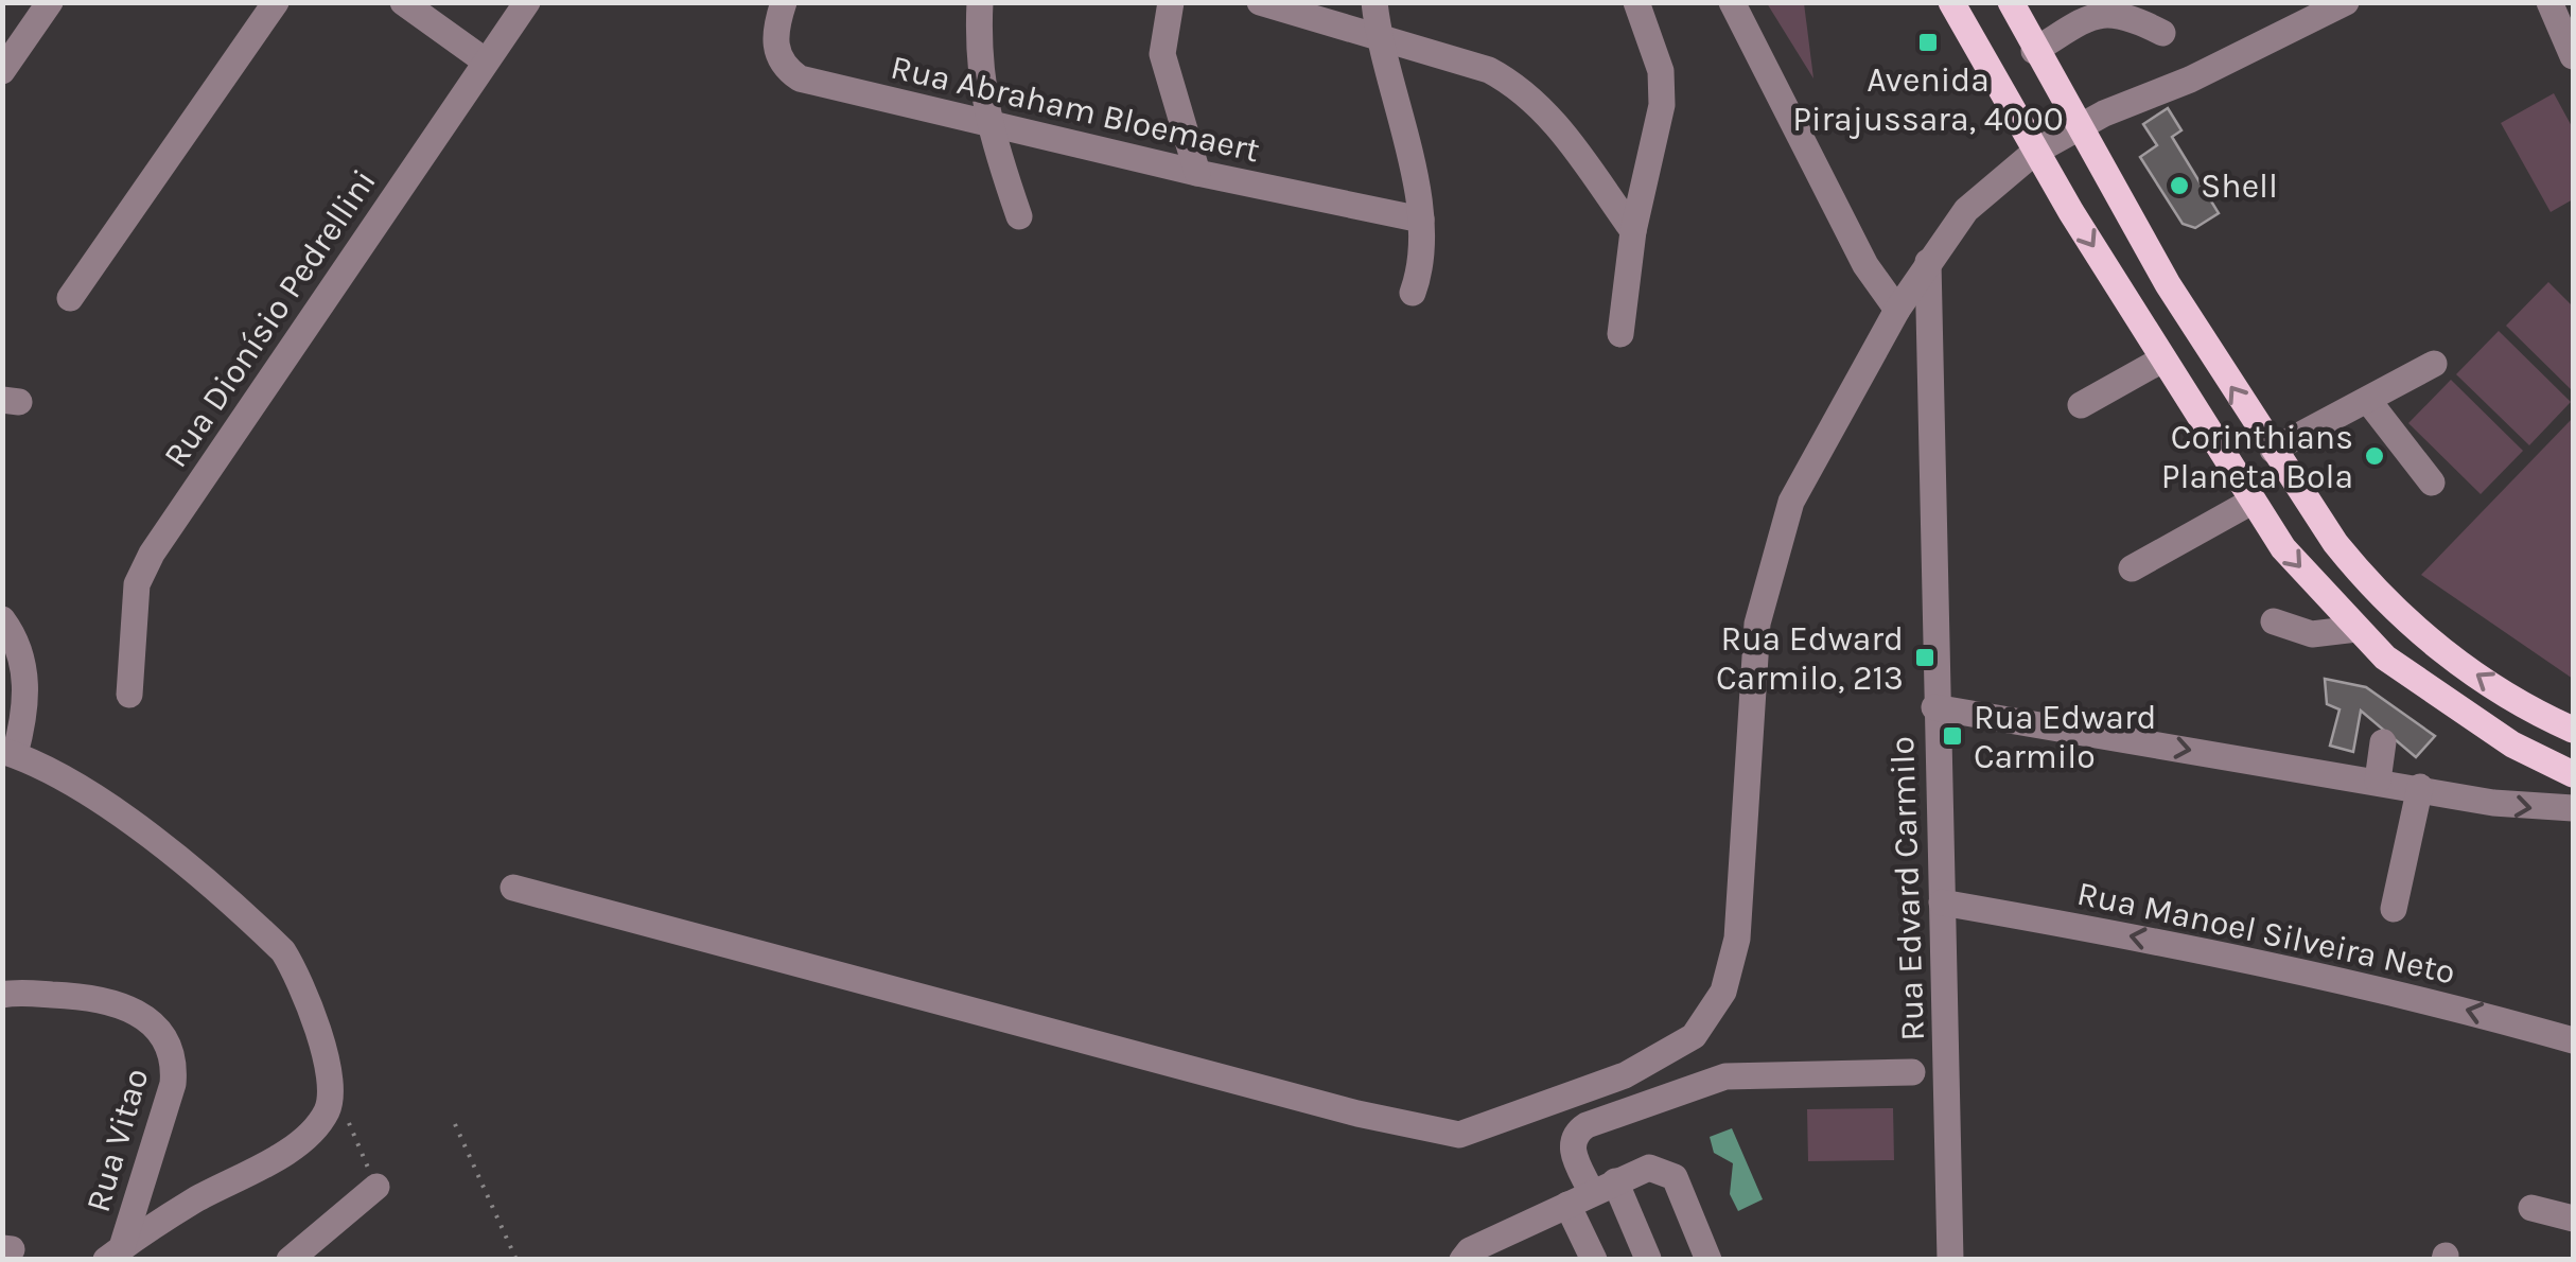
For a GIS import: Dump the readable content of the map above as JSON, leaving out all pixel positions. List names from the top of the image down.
{
  "streets": {
    "street": [
      "Rua Abraham Bloemaert",
      "Rua Dionísio Pedrellini",
      "Rua Edvard Carmilo",
      "Rua Manoel Silveira Neto",
      "Rua Vitao"
    ]
  },
  "crossings": [
    ["Rua Edvard Carmilo", "Rua Manoel Silveira Neto"]
  ],
  "places": {
    "transit": ["Avenida Pirajussara, 4000", "Rua Edward Carmilo, 213", "Rua Edward Carmilo"],
    "other": ["Shell", "Corinthians Planeta Bola"]
  }
}
